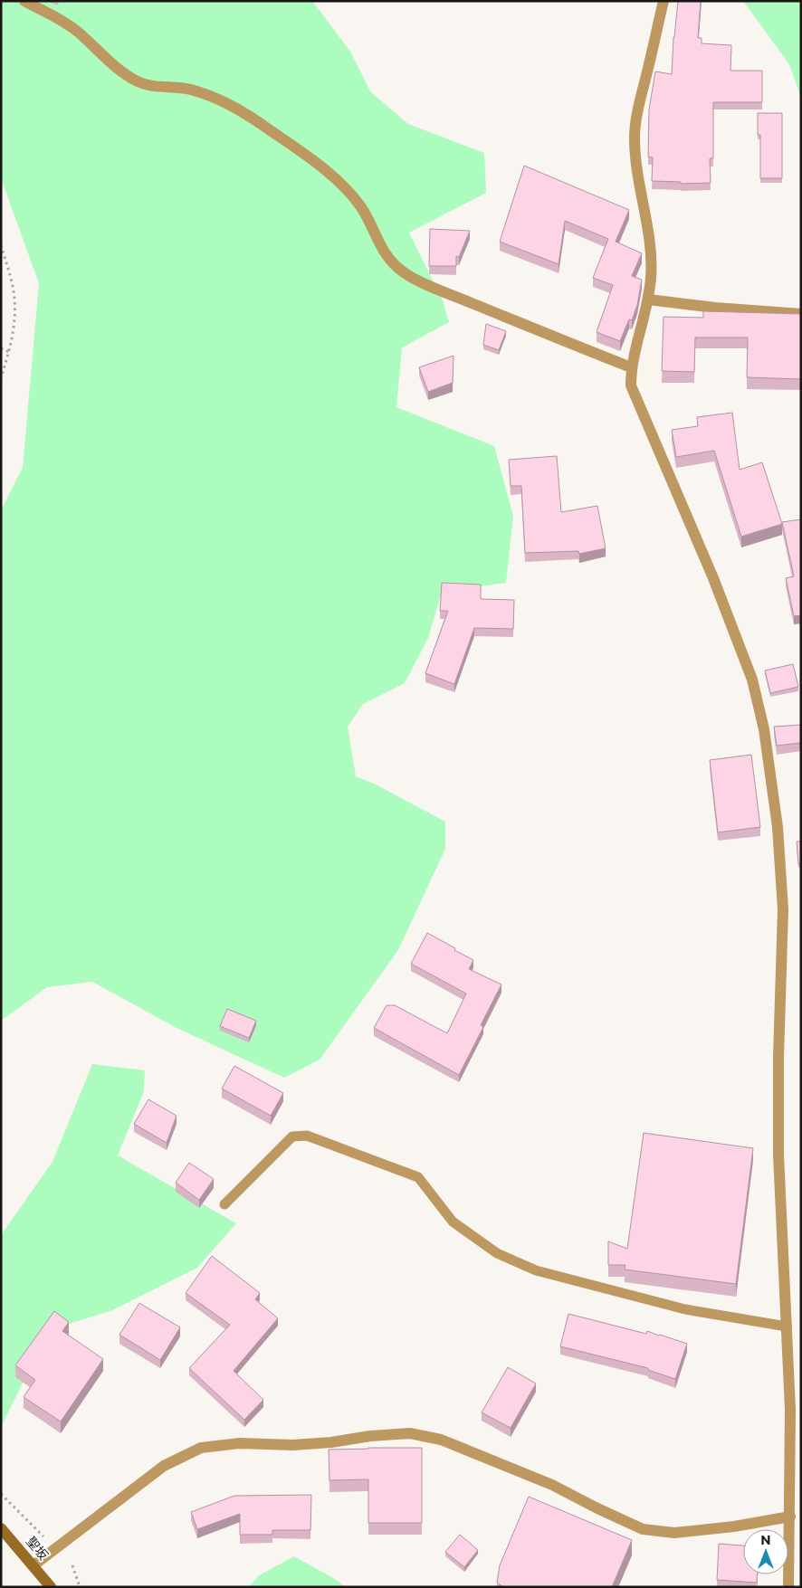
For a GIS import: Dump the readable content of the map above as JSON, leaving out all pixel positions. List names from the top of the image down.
{
  "streets": {
    "street": ["聖坂"]
  },
  "north": "top"
}
